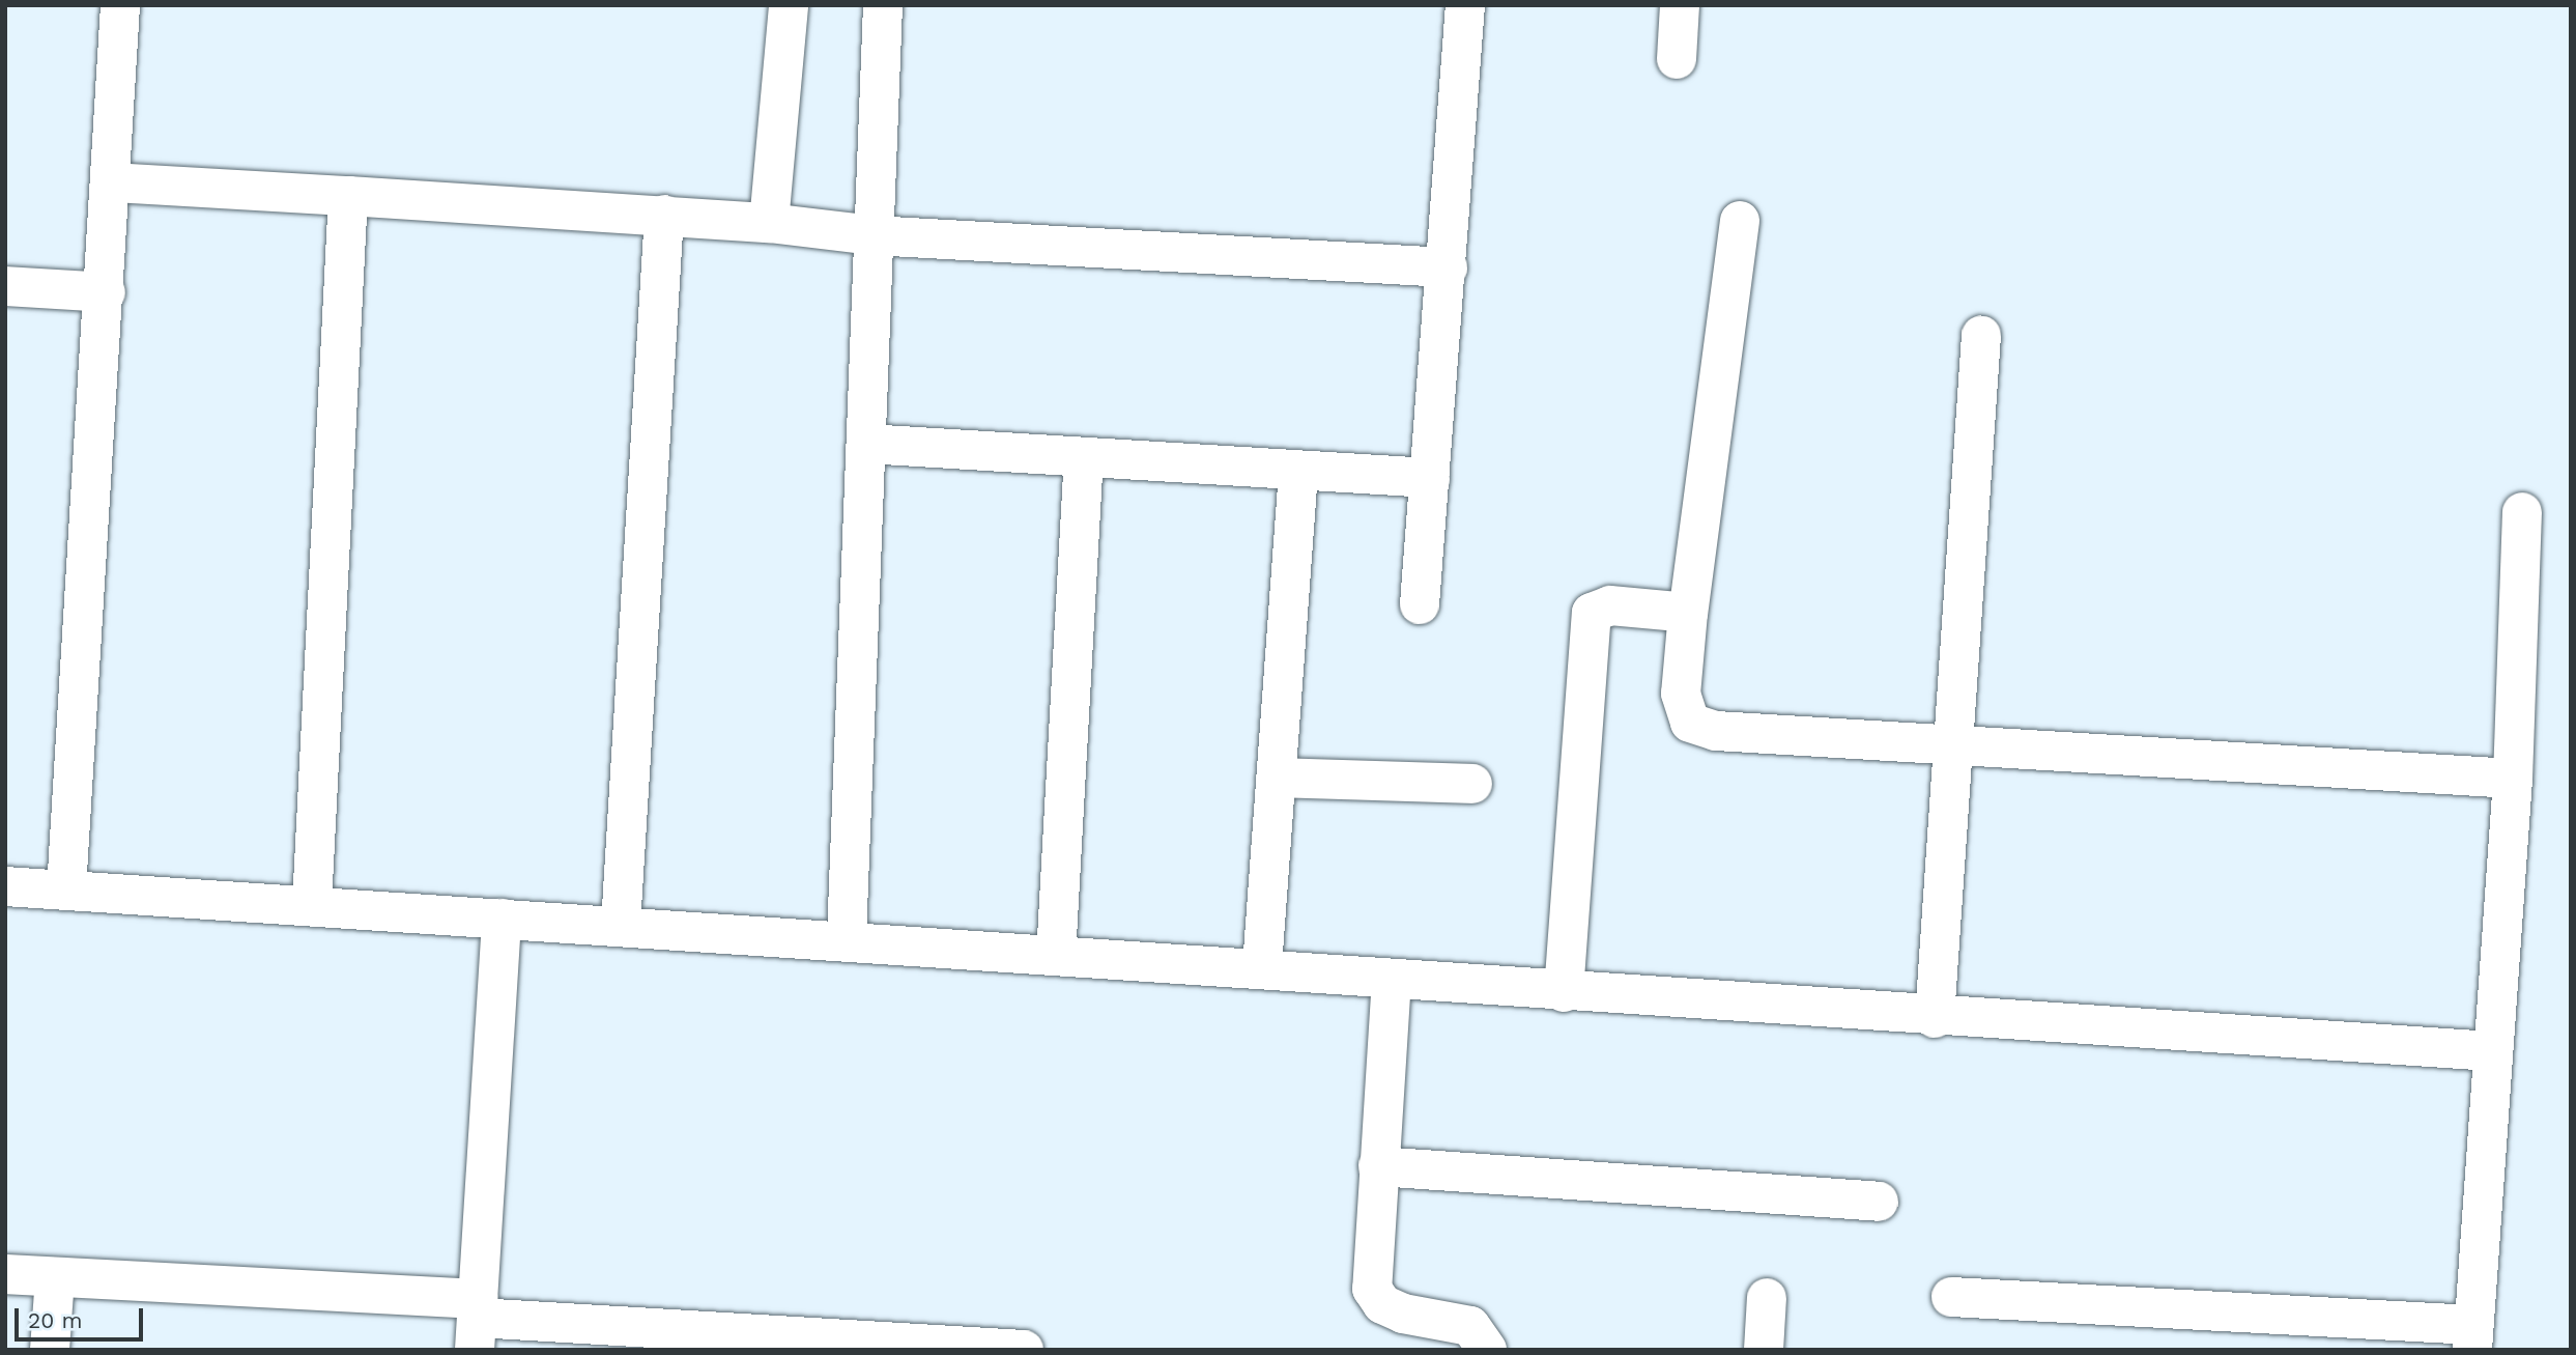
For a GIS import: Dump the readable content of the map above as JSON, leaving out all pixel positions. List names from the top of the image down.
{
  "scale_bar": "20 m"
}
